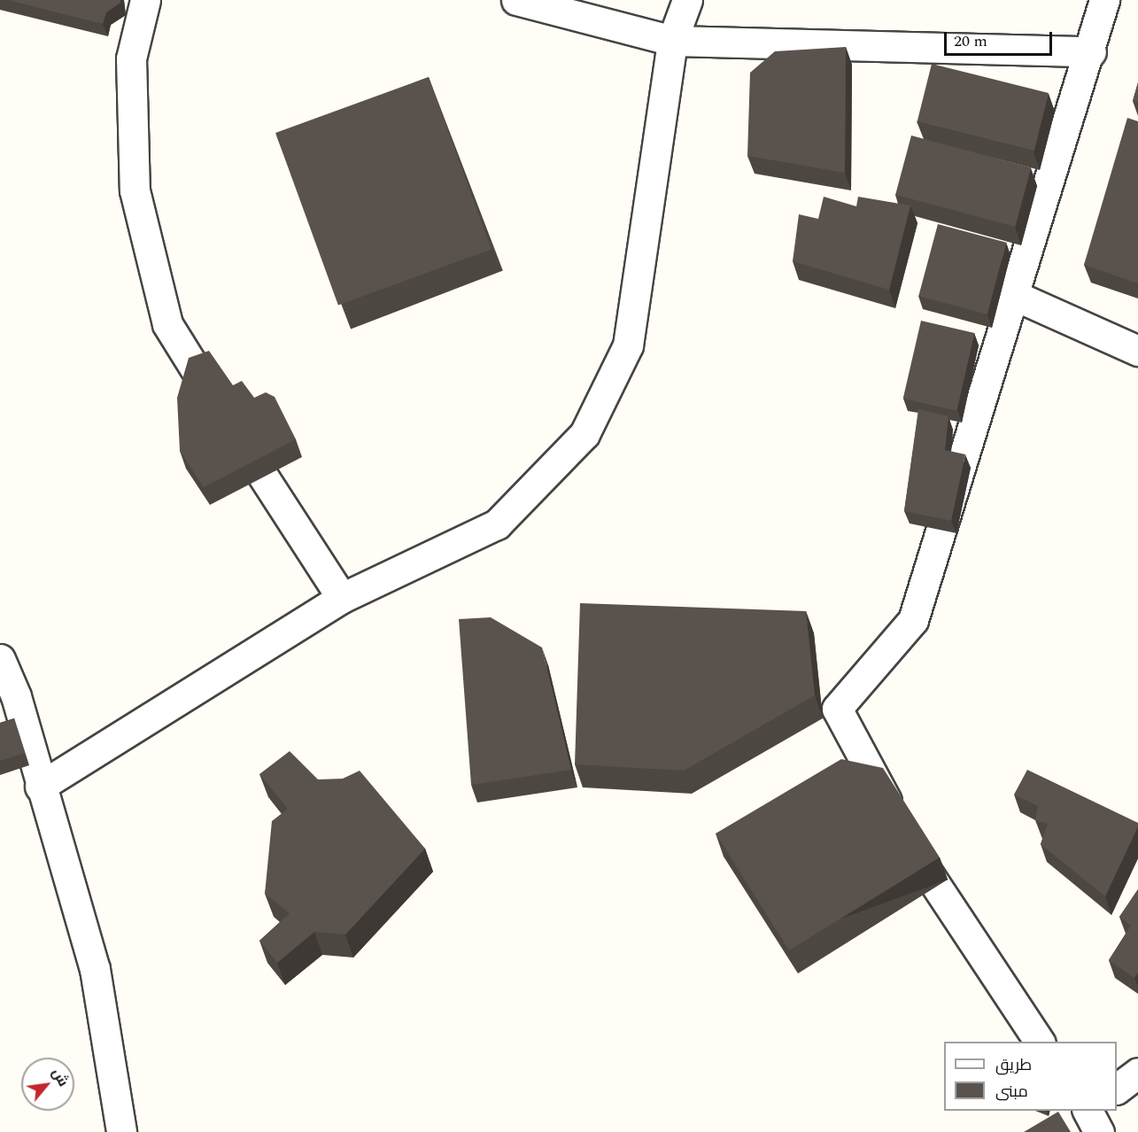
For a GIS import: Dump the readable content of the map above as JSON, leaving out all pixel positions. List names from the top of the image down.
{
  "legend": ["طريق", "مبنى"],
  "scale_bar": "20 m",
  "north": "top right"
}
